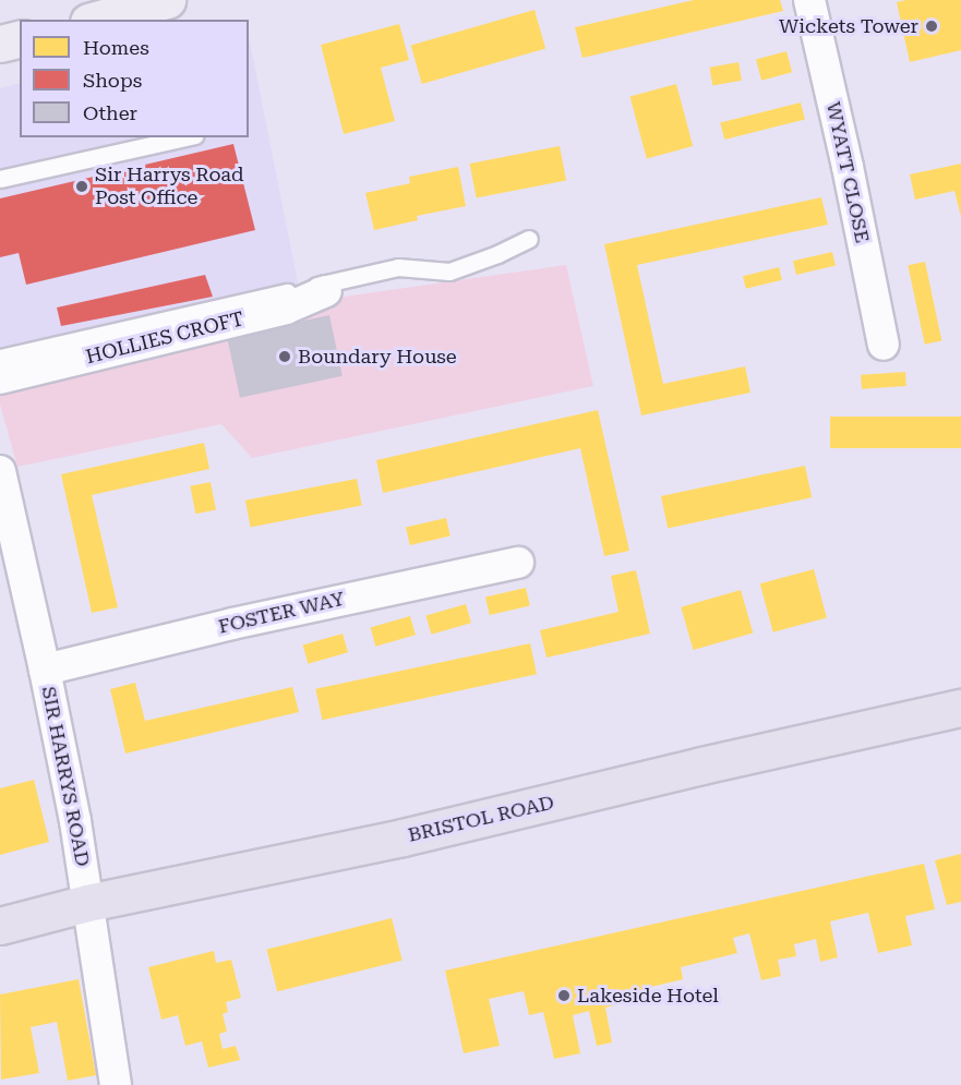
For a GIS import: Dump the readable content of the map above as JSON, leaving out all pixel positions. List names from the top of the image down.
{
  "streets": {
    "highway": ["BRISTOL ROAD"],
    "street": [
      "WYATT CLOSE",
      "HOLLIES CROFT",
      "FOSTER WAY",
      "SIR HARRYS ROAD"
    ]
  },
  "crossings": [
    ["FOSTER WAY", "SIR HARRYS ROAD"],
    ["SIR HARRYS ROAD", "BRISTOL ROAD"]
  ],
  "places": [
    "Wickets Tower",
    "Sir Harrys Road Post Office",
    "Boundary House",
    "Lakeside Hotel"
  ],
  "legend": ["Homes", "Shops", "Other"]
}
